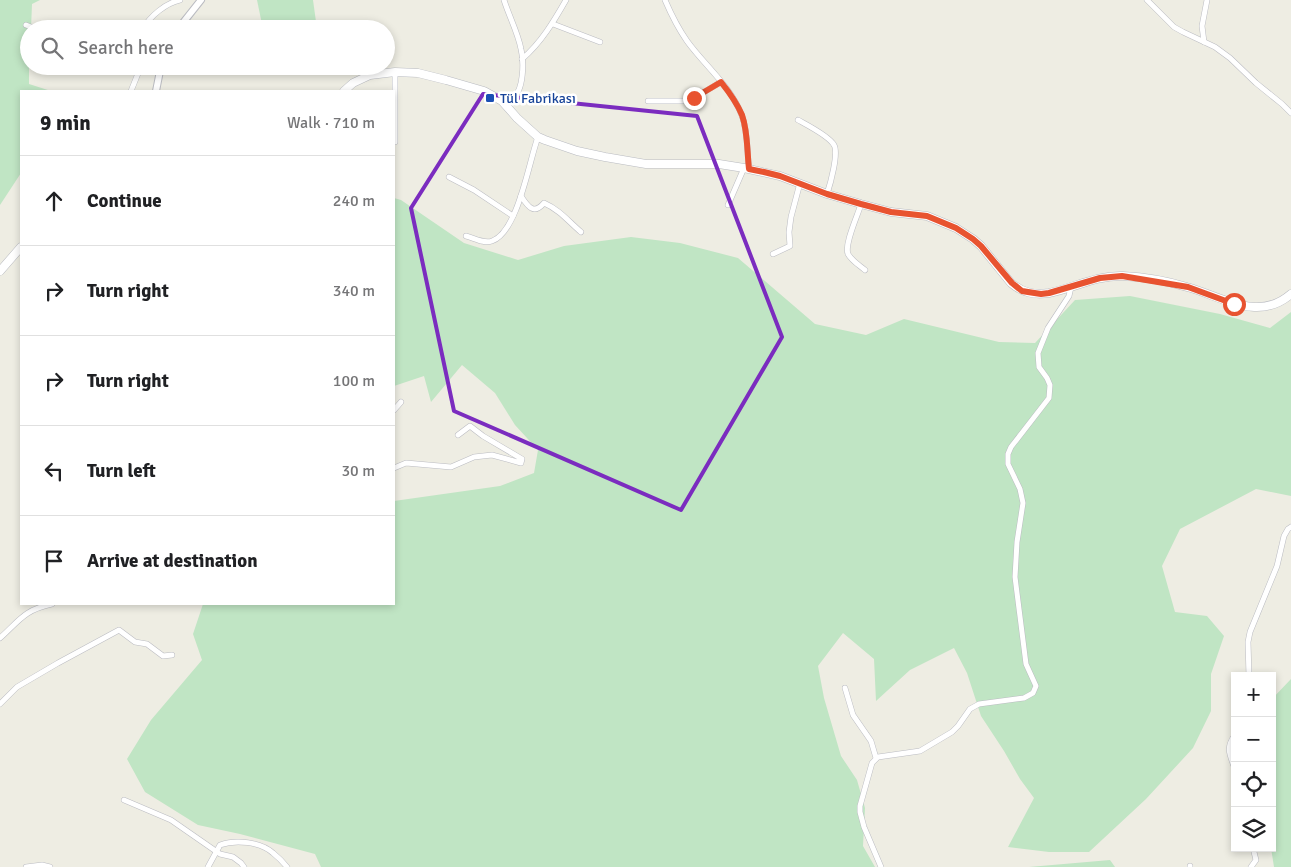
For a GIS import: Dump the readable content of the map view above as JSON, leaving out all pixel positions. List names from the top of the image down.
{
  "places": {
    "transit": ["Tül Fabrikası"]
  },
  "page": {
    "search": "Search here",
    "heading": ["9 min", "Walk · 710 m"],
    "list": [
      ["Continue", "240 m"],
      ["Turn right", "340 m"],
      ["Turn right", "100 m"],
      ["Turn left", "30 m"],
      "Arrive at destination"
    ],
    "map_buttons": ["+", "−"]
  }
}
